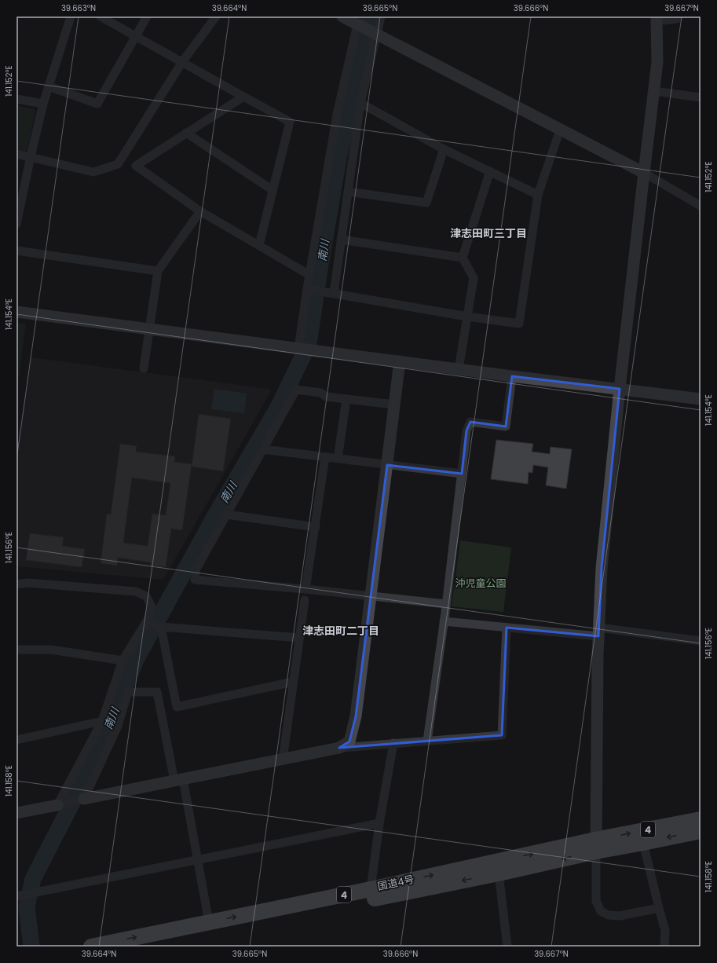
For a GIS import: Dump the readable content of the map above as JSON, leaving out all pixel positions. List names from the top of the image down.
{
  "streets": {
    "highway": ["4", "国道4号"]
  },
  "districts": ["津志田町三丁目", "津志田町二丁目"],
  "water": ["南川"],
  "parks": ["沖児童公園"],
  "coordinates": [
    "39.663°N",
    "39.664°N",
    "39.665°N",
    "39.666°N",
    "39.667°N",
    "141.152°E",
    "141.154°E",
    "141.156°E",
    "141.158°E"
  ]
}
